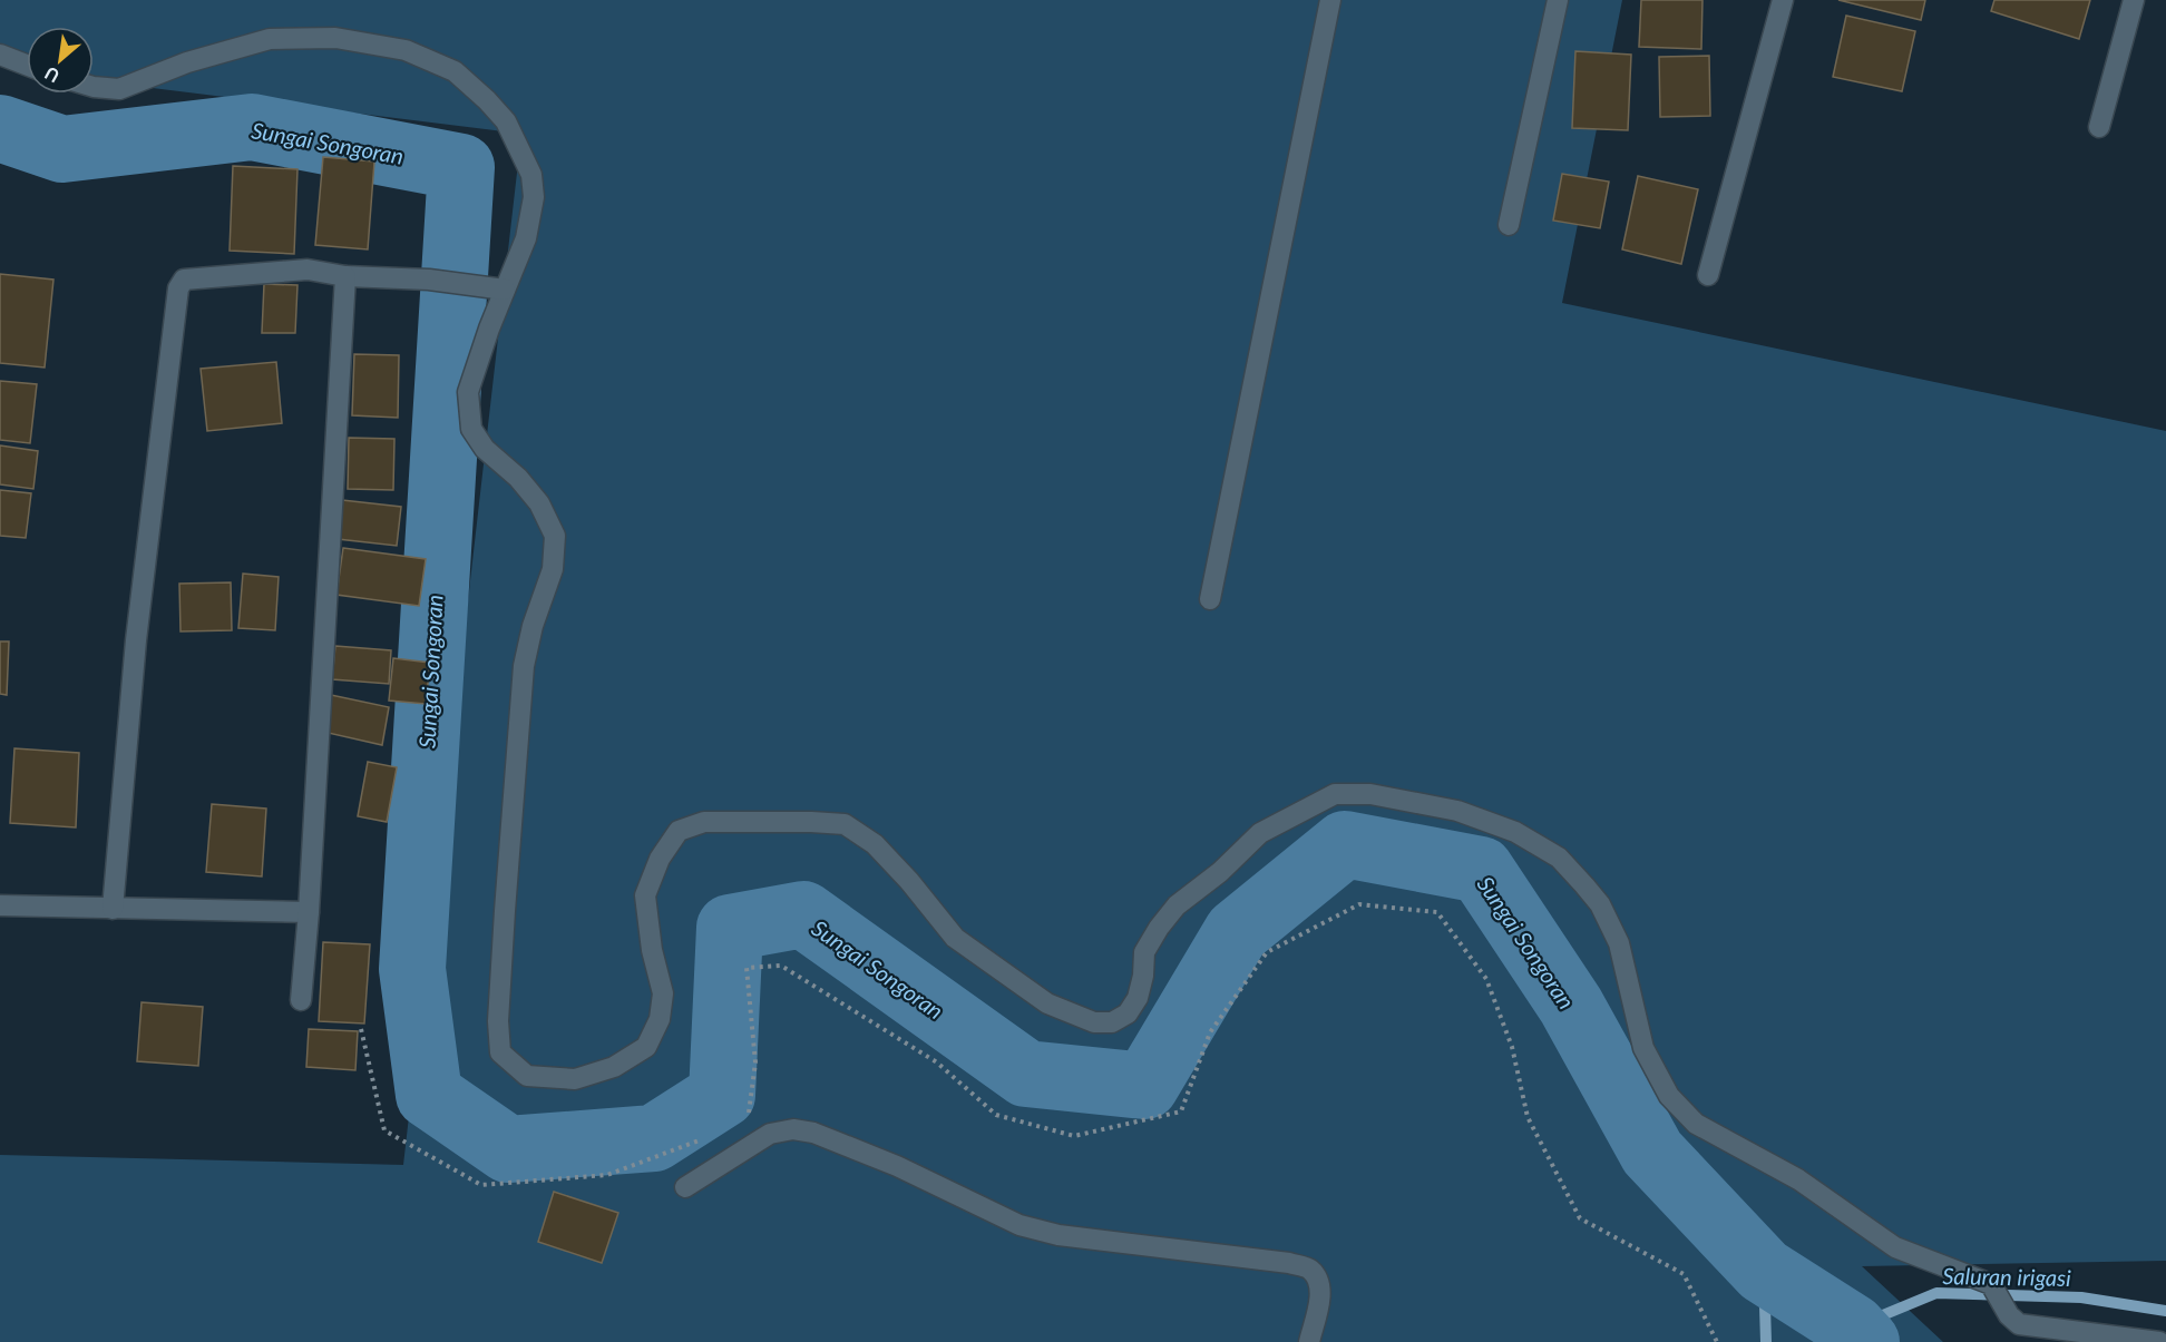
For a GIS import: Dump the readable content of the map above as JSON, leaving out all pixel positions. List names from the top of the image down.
{
  "water": ["Sungai Songoran", "Saluran irigasi"],
  "north": "bottom left"
}
